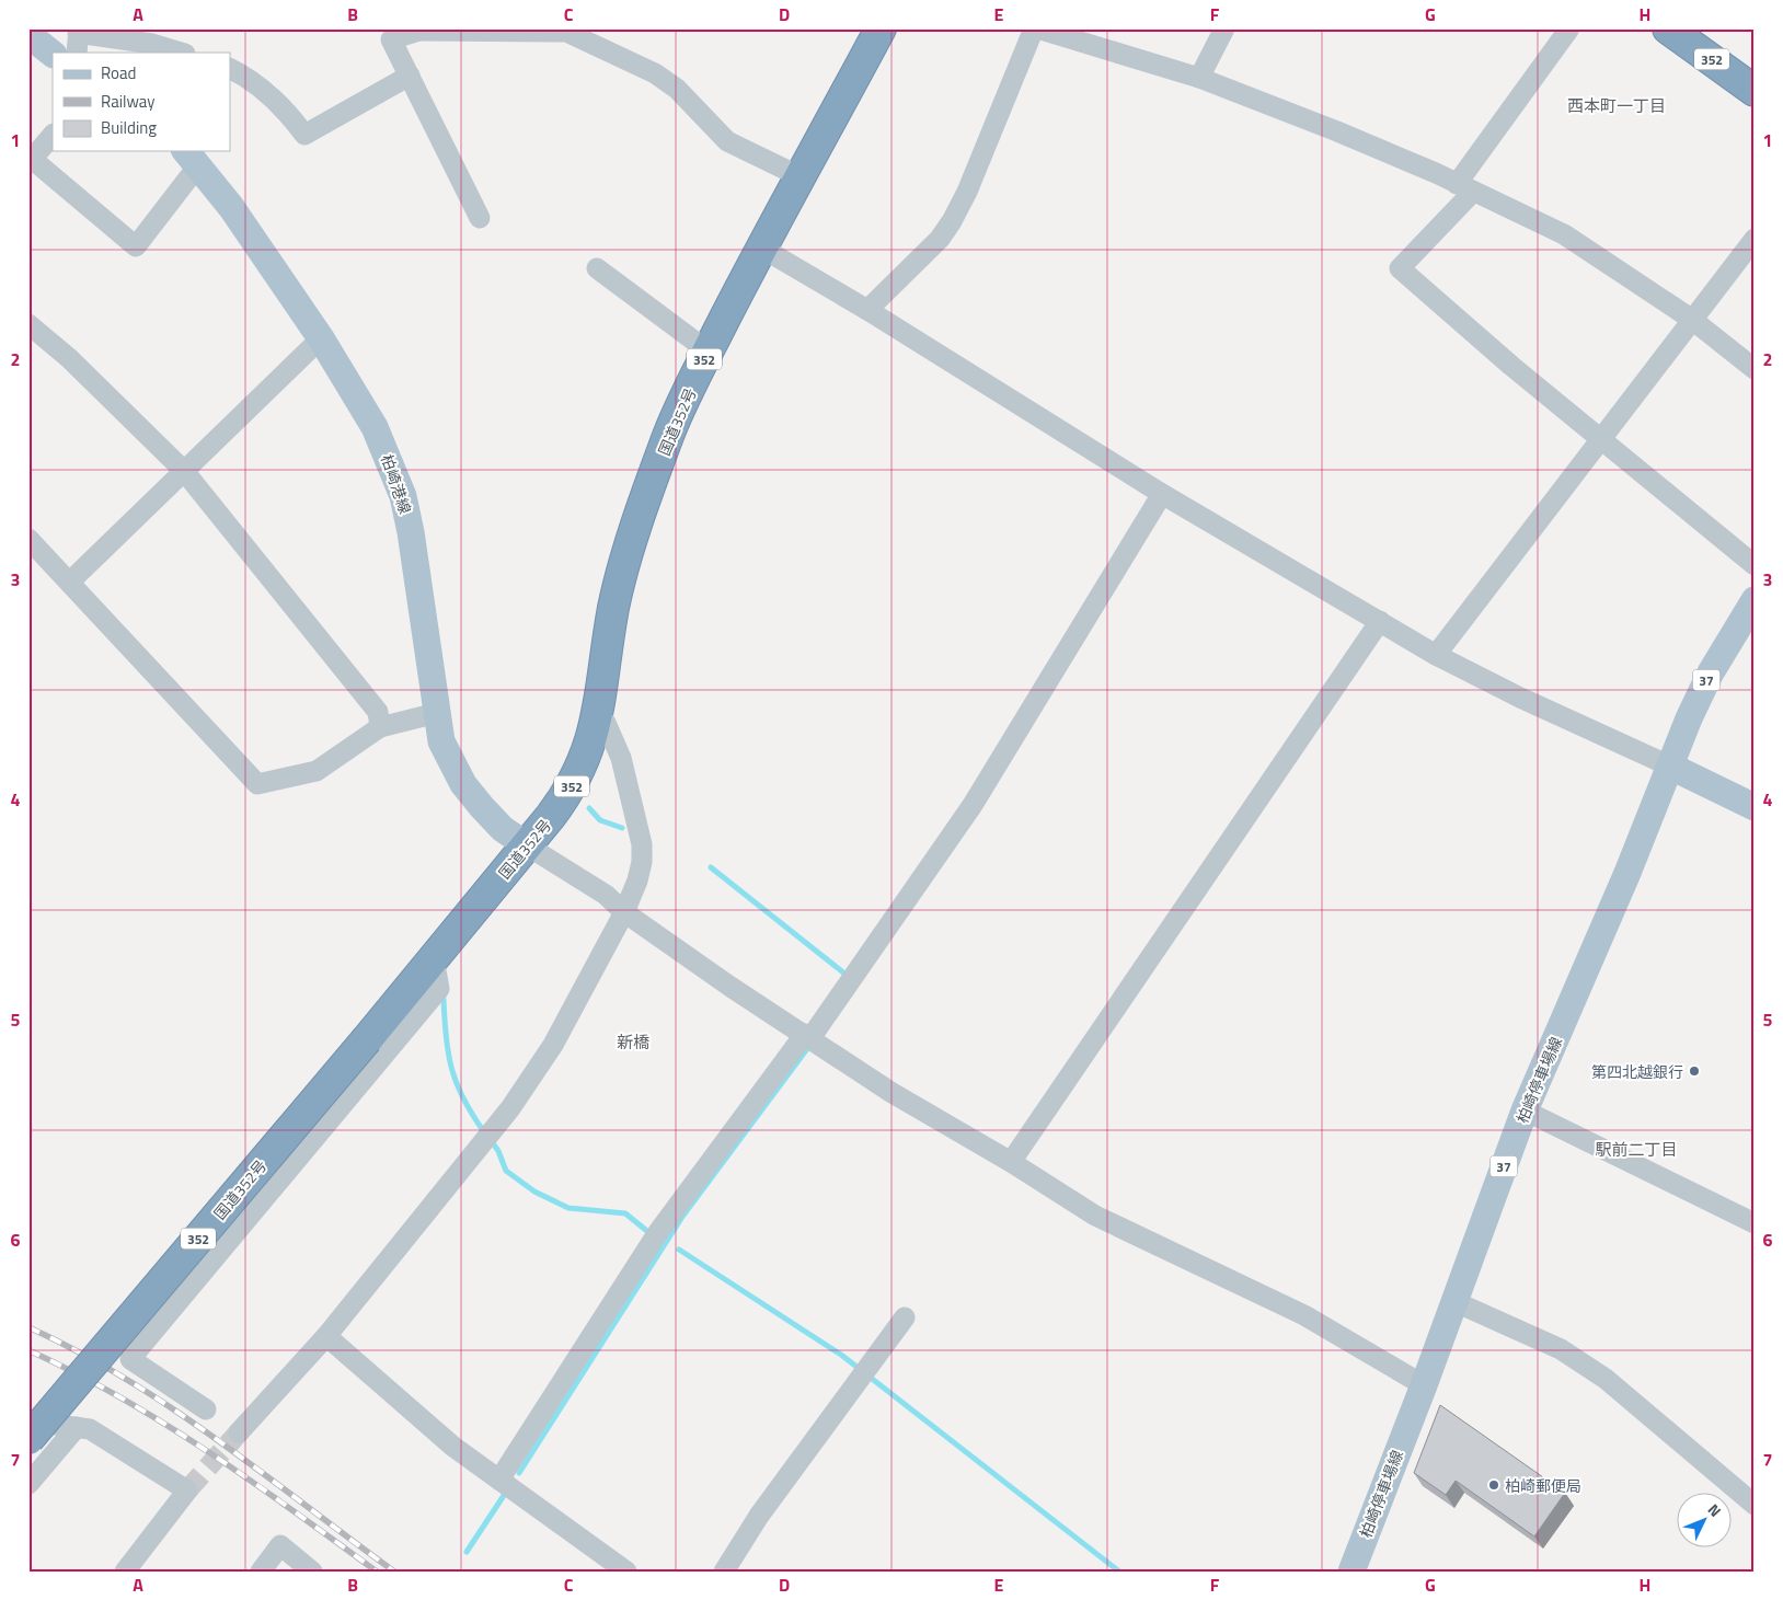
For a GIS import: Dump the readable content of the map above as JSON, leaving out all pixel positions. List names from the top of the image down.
{
  "streets": {
    "highway": ["352", "国道352号"],
    "main road": ["柏崎港線", "37", "柏崎停車場線"]
  },
  "crossings": [
    ["国道352号", "柏崎港線"]
  ],
  "districts": ["西本町一丁目", "新橋", "駅前二丁目"],
  "places": ["第四北越銀行", "柏崎郵便局"],
  "legend": ["Road", "Railway", "Building"],
  "north": "top right",
  "grid": {
    "columns": [
      "A",
      "B",
      "C",
      "D",
      "E",
      "F",
      "G",
      "H"
    ],
    "rows": [
      "1",
      "2",
      "3",
      "4",
      "5",
      "6",
      "7"
    ]
  }
}
